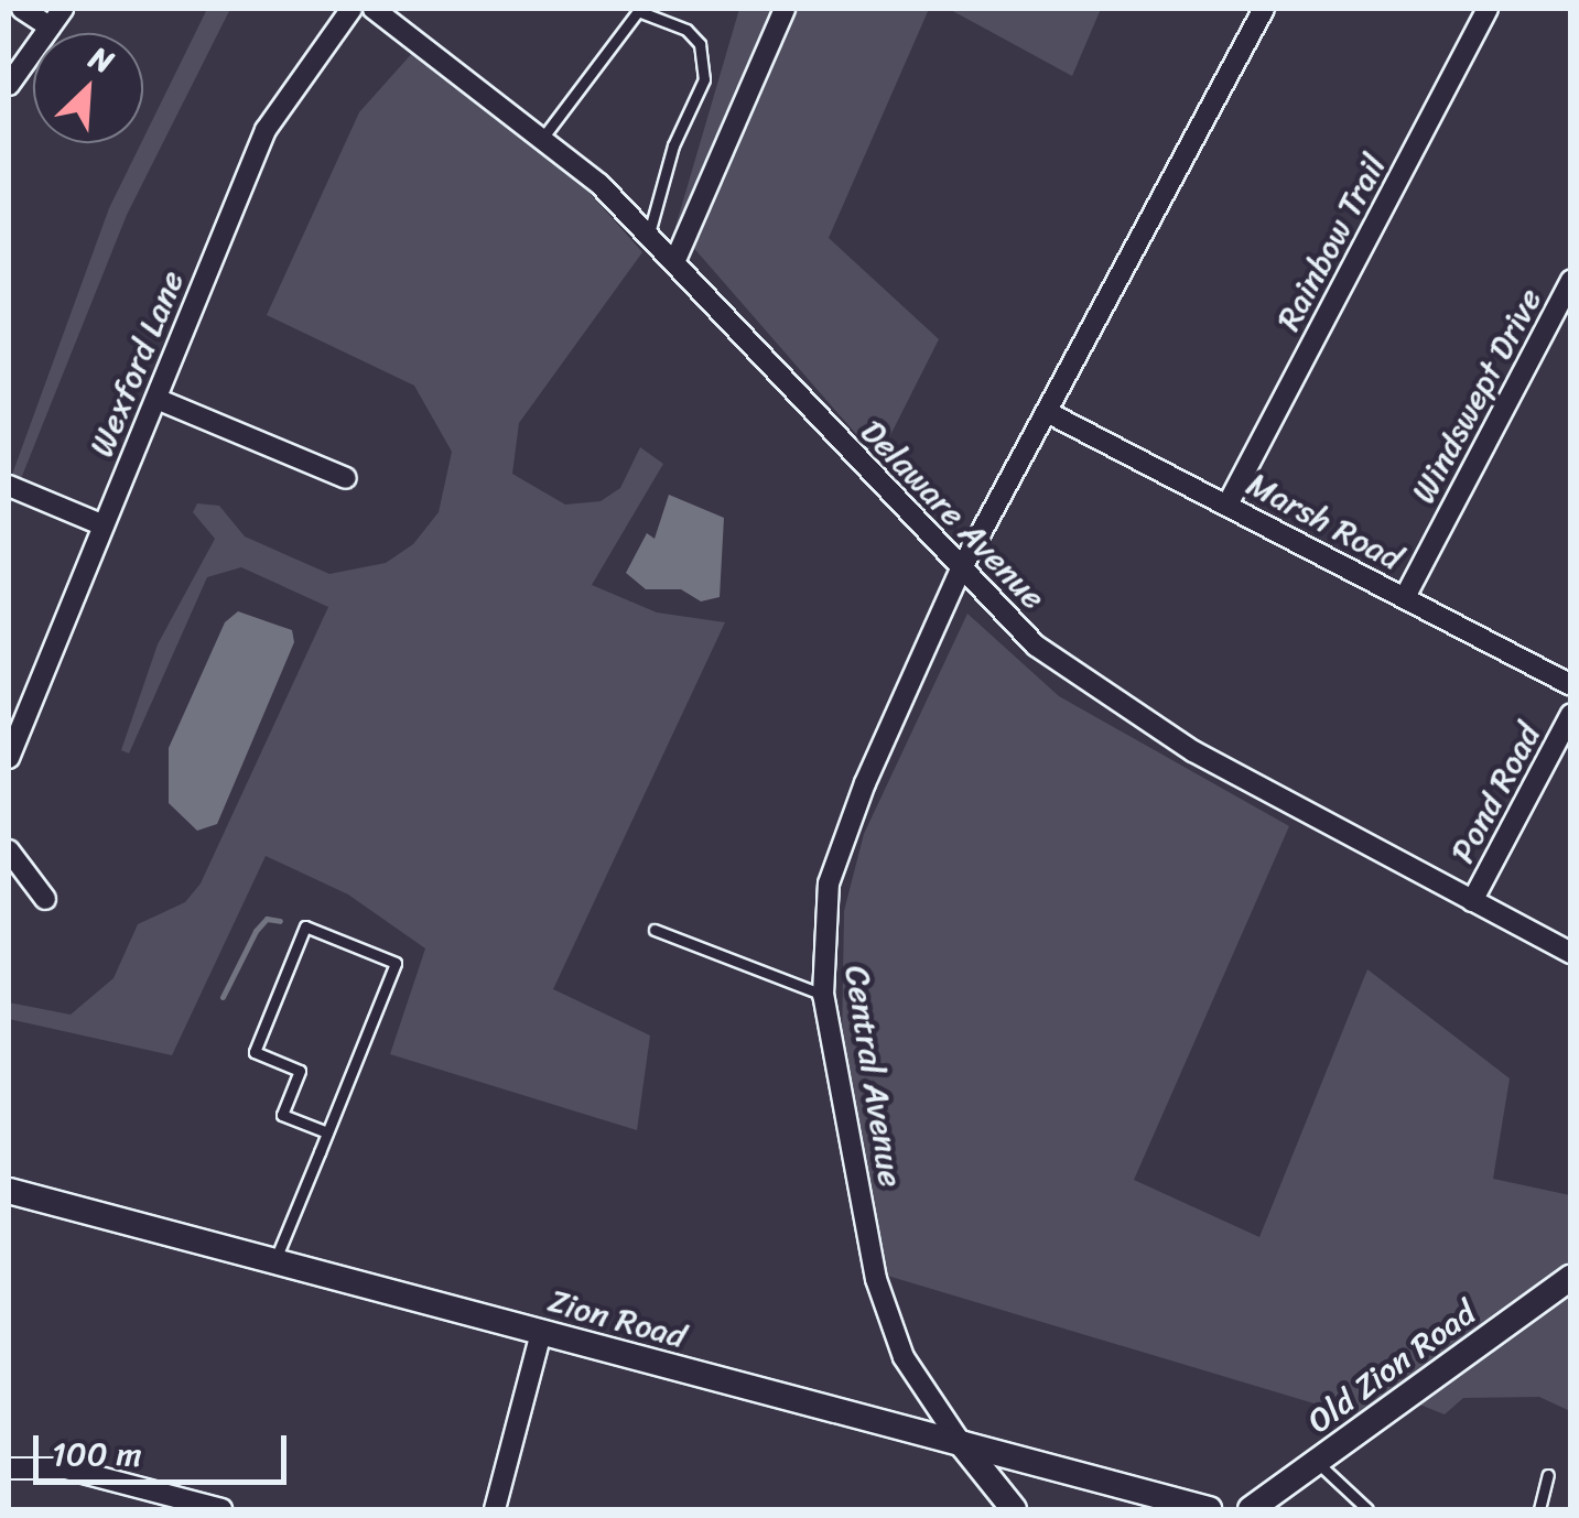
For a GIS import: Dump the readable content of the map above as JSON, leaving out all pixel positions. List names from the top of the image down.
{
  "streets": {
    "street": [
      "Rainbow Trail",
      "Wexford Lane",
      "Windswept Drive",
      "Delaware Avenue",
      "Marsh Road",
      "Pond Road",
      "Central Avenue",
      "Zion Road",
      "Old Zion Road"
    ]
  },
  "crossings": [
    ["Rainbow Trail", "Marsh Road"],
    ["Windswept Drive", "Marsh Road"],
    ["Delaware Avenue", "Pond Road"],
    ["Delaware Avenue", "Central Avenue"],
    ["Central Avenue", "Zion Road"]
  ],
  "scale_bar": "100 m",
  "north": "top right"
}
